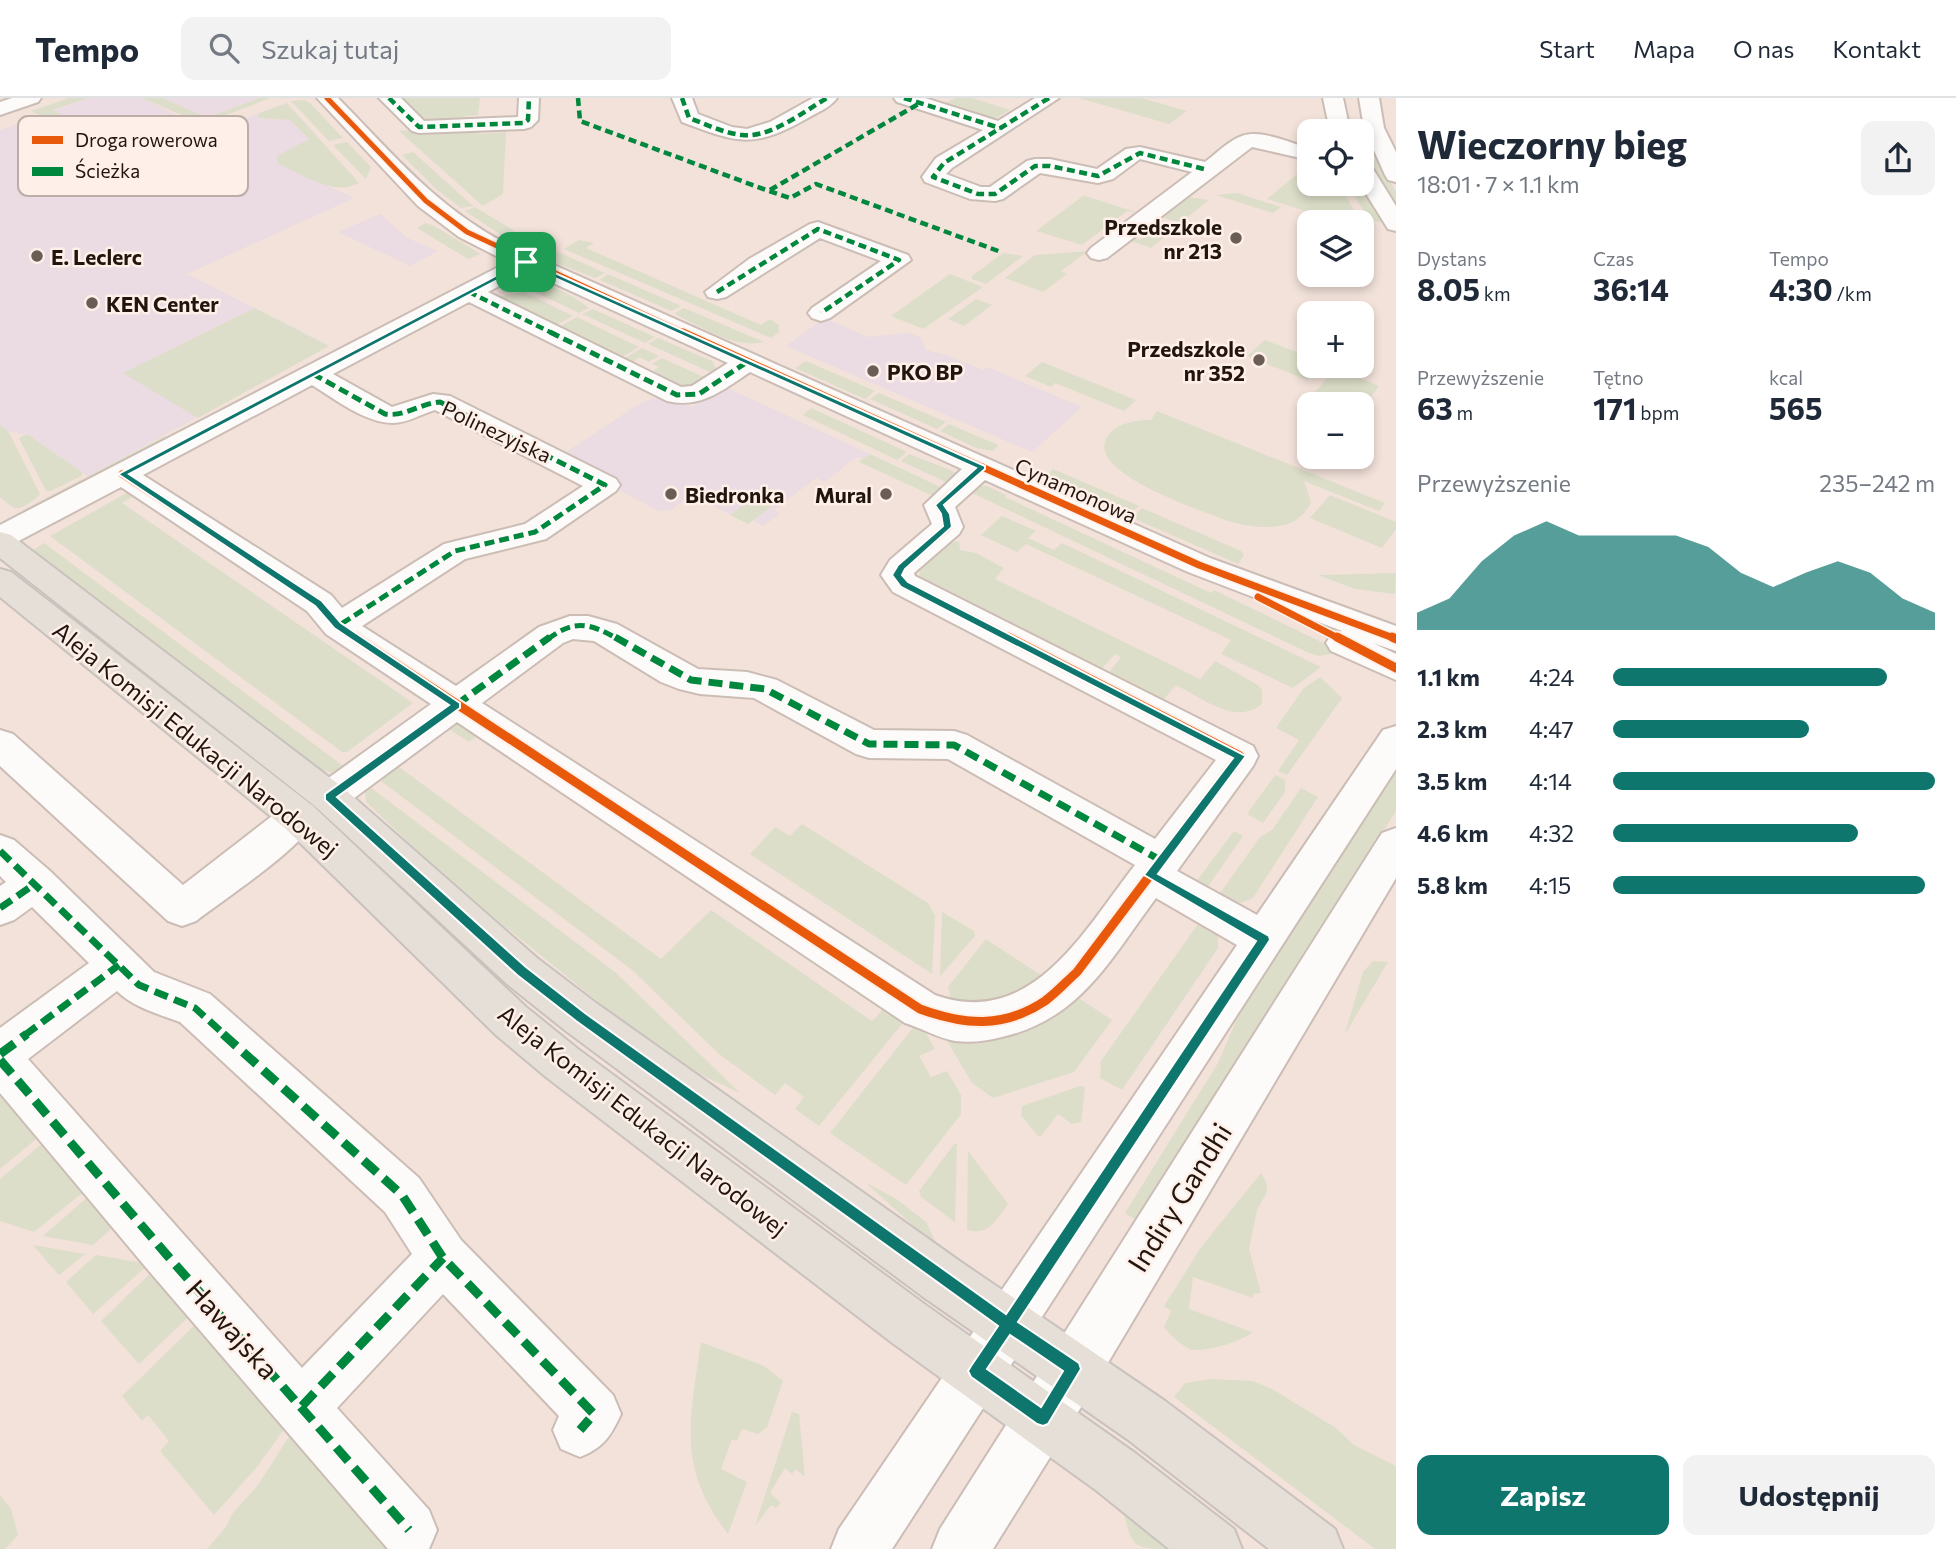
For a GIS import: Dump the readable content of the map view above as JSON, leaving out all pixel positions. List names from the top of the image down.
{
  "streets": {
    "main road": ["Aleja Komisji Edukacji Narodowej"],
    "street": [
      "Polinezyjska",
      "Cynamonowa",
      "Indiry Gandhi",
      "Hawajska"
    ]
  },
  "crossings": [
    ["Aleja Komisji Edukacji Narodowej", "Indiry Gandhi"]
  ],
  "places": [
    "Przedszkole nr 213",
    "E. Leclerc",
    "KEN Center",
    "Przedszkole nr 352",
    "PKO BP",
    "Biedronka",
    "Mural"
  ],
  "legend": ["Droga rowerowa", "Ścieżka"],
  "page": {
    "header": "Tempo",
    "search": "Szukaj tutaj",
    "nav": [
      "Start",
      "Mapa",
      "O nas",
      "Kontakt"
    ],
    "heading": ["Wieczorny bieg", "18:01 · 7 × 1.1 km"],
    "map_buttons": ["+", "−"],
    "stats": [
      ["Dystans", "8.05 km"],
      ["Czas", "36:14"],
      ["Tempo", "4:30 /km"],
      ["Przewyższenie", "63 m"],
      ["Tętno", "171 bpm"],
      ["kcal", "565"]
    ],
    "chart": ["Przewyższenie", "235–242 m"],
    "list": [
      {
        "name": "1.1 km",
        "note": "4:24"
      },
      {
        "name": "2.3 km",
        "note": "4:47"
      },
      {
        "name": "3.5 km",
        "note": "4:14"
      },
      {
        "name": "4.6 km",
        "note": "4:32"
      },
      {
        "name": "5.8 km",
        "note": "4:15"
      }
    ],
    "buttons": ["Zapisz", "Udostępnij"]
  }
}
